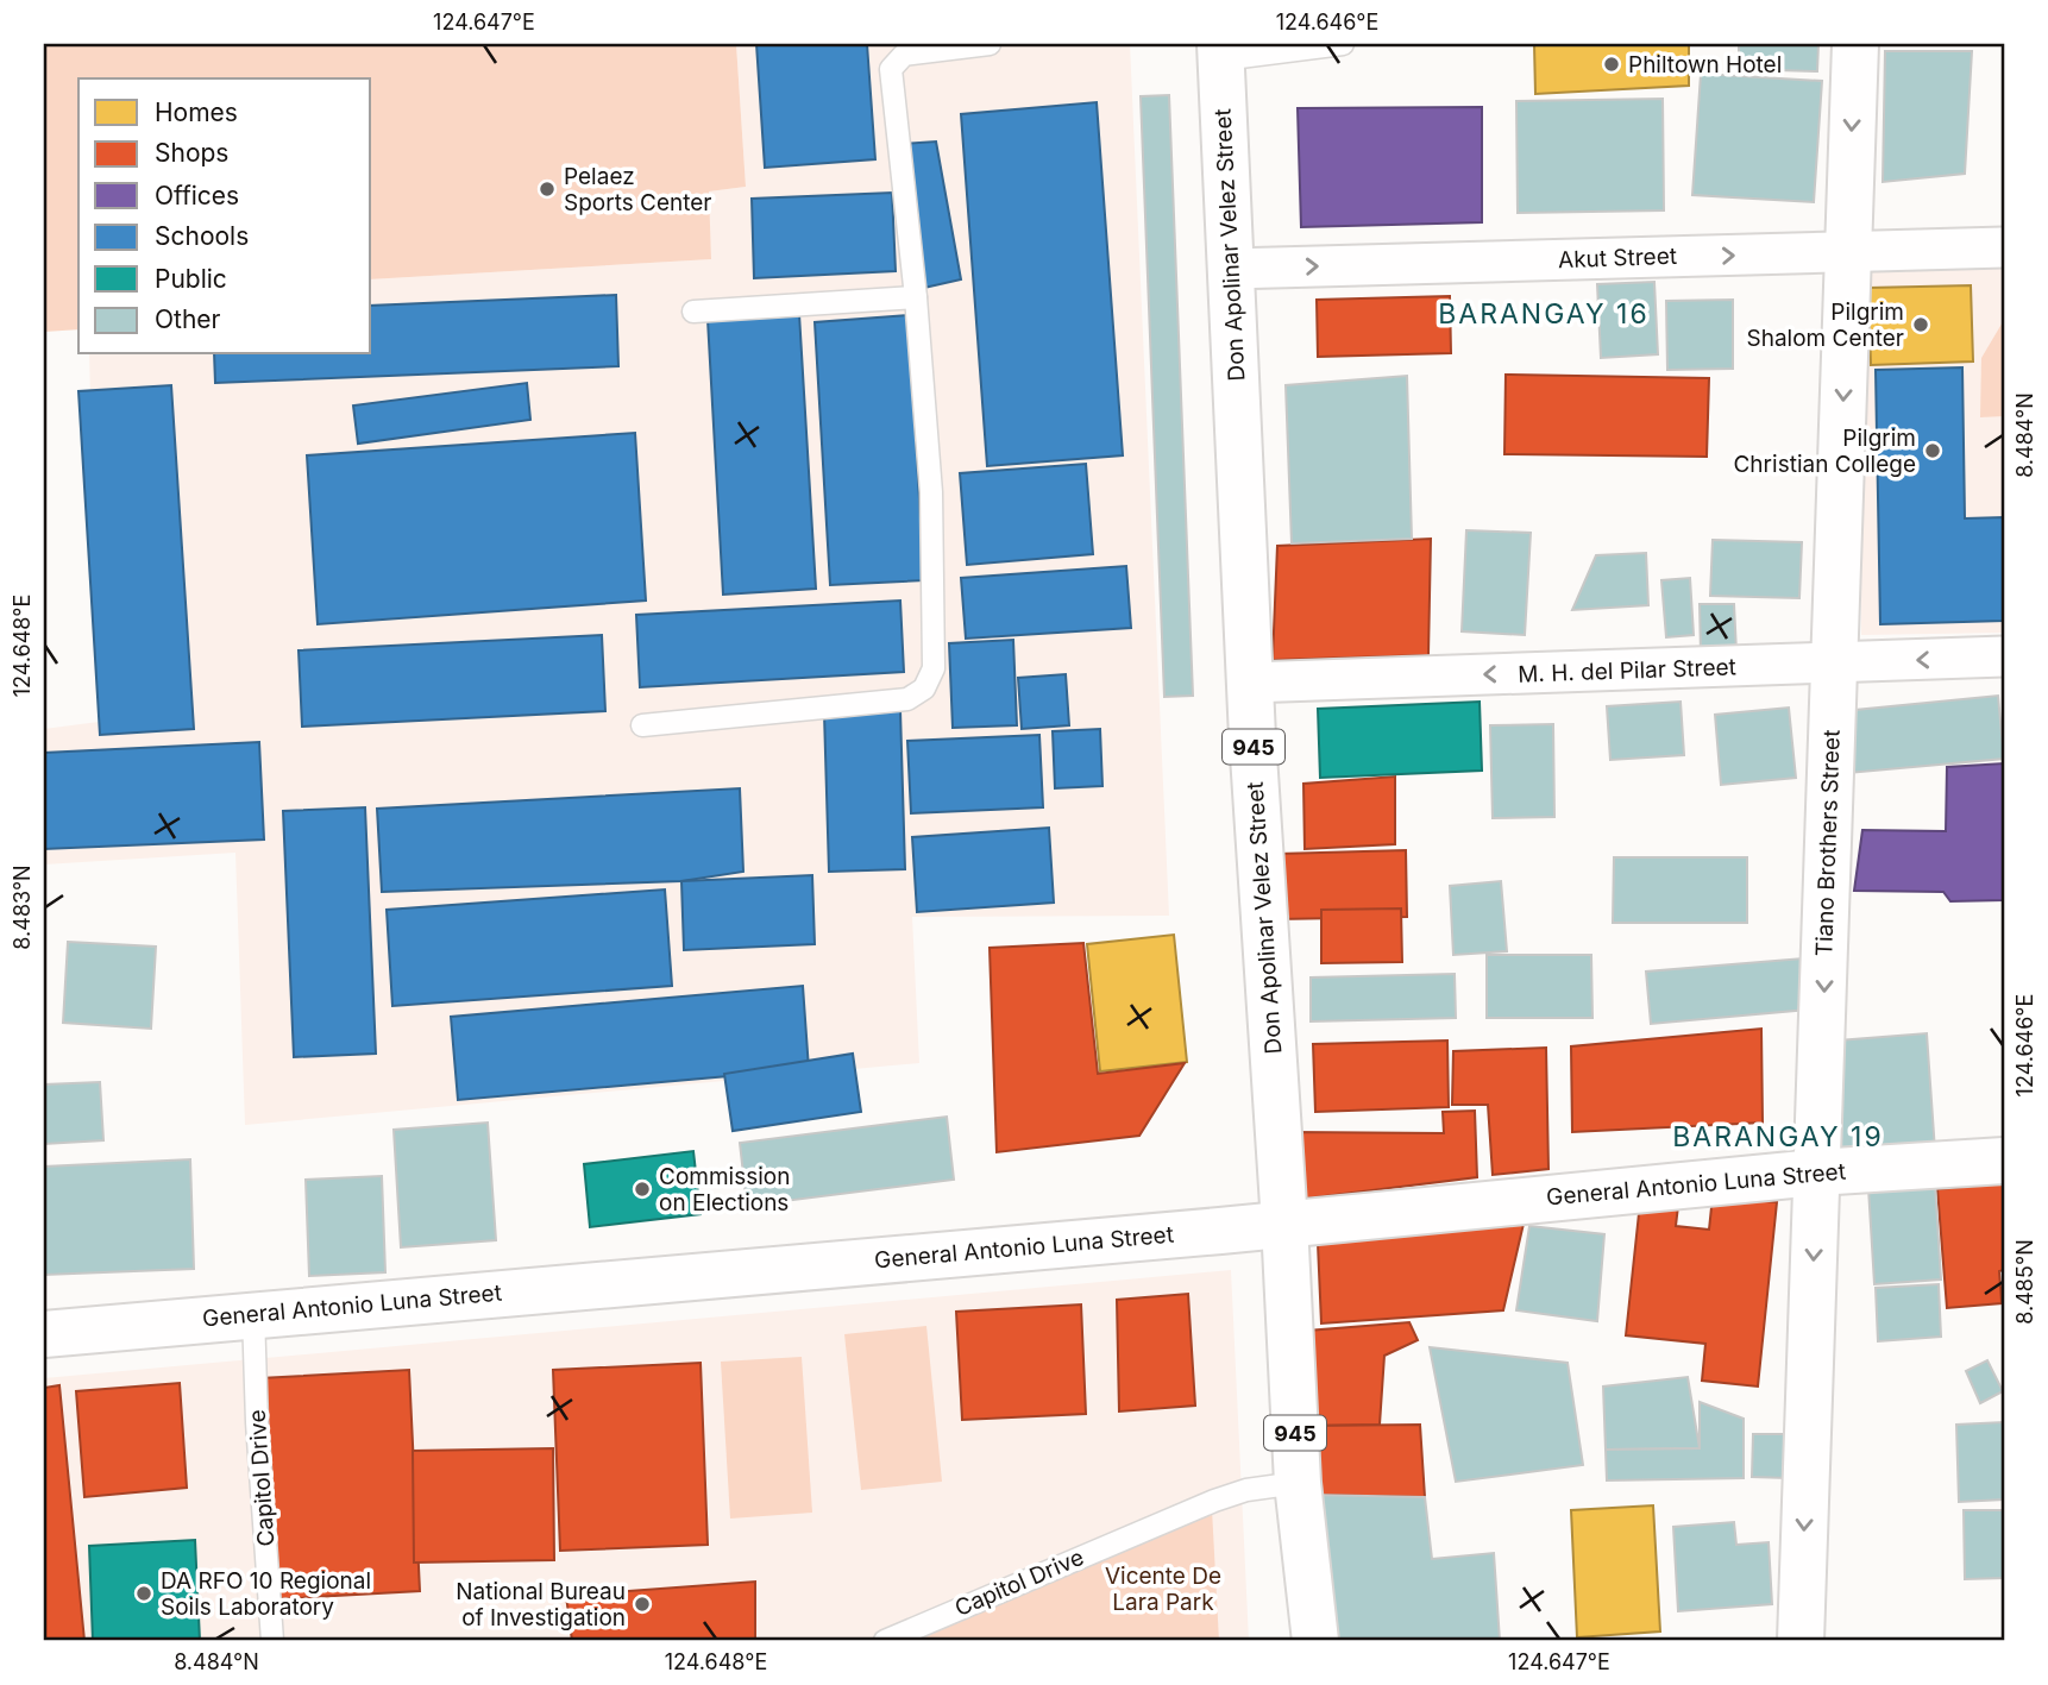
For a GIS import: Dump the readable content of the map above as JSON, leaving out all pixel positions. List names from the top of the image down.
{
  "streets": {
    "street": [
      "Don Apolinar Velez Street",
      "Akut Street",
      "M. H. del Pilar Street",
      "945",
      "Tiano Brothers Street",
      "General Antonio Luna Street"
    ],
    "lane": ["Capitol Drive"]
  },
  "crossings": [
    ["Don Apolinar Velez Street", "Akut Street"],
    ["Don Apolinar Velez Street", "M. H. del Pilar Street"],
    ["Don Apolinar Velez Street", "General Antonio Luna Street"],
    ["Don Apolinar Velez Street", "Capitol Drive"],
    ["Akut Street", "Tiano Brothers Street"],
    ["M. H. del Pilar Street", "Tiano Brothers Street"],
    ["Tiano Brothers Street", "General Antonio Luna Street"],
    ["General Antonio Luna Street", "Capitol Drive"]
  ],
  "one_way": ["Akut Street", "M. H. del Pilar Street", "Tiano Brothers Street"],
  "districts": ["BARANGAY 16", "BARANGAY 19"],
  "parks": ["Vicente De Lara Park"],
  "places": [
    "Philtown Hotel",
    "Pelaez Sports Center",
    "Pilgrim Shalom Center",
    "Pilgrim Christian College",
    "Commission on Elections",
    "DA RFO 10 Regional Soils Laboratory",
    "National Bureau of Investigation"
  ],
  "legend": [
    "Homes",
    "Shops",
    "Offices",
    "Schools",
    "Public",
    "Other"
  ],
  "coordinates": [
    "124.647°E",
    "124.646°E",
    "8.484°N",
    "124.648°E",
    "8.483°N",
    "8.485°N"
  ]
}
